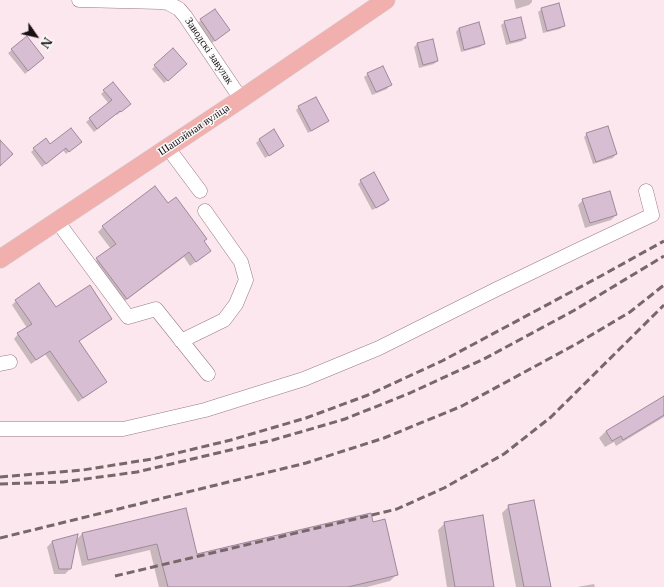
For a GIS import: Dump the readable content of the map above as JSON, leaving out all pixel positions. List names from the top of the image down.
{
  "streets": {
    "main road": ["Шашэйная вуліца"],
    "street": ["Заводскі завулак"]
  },
  "crossings": [
    ["Заводскі завулак", "Шашэйная вуліца"]
  ],
  "north": "bottom right"
}
